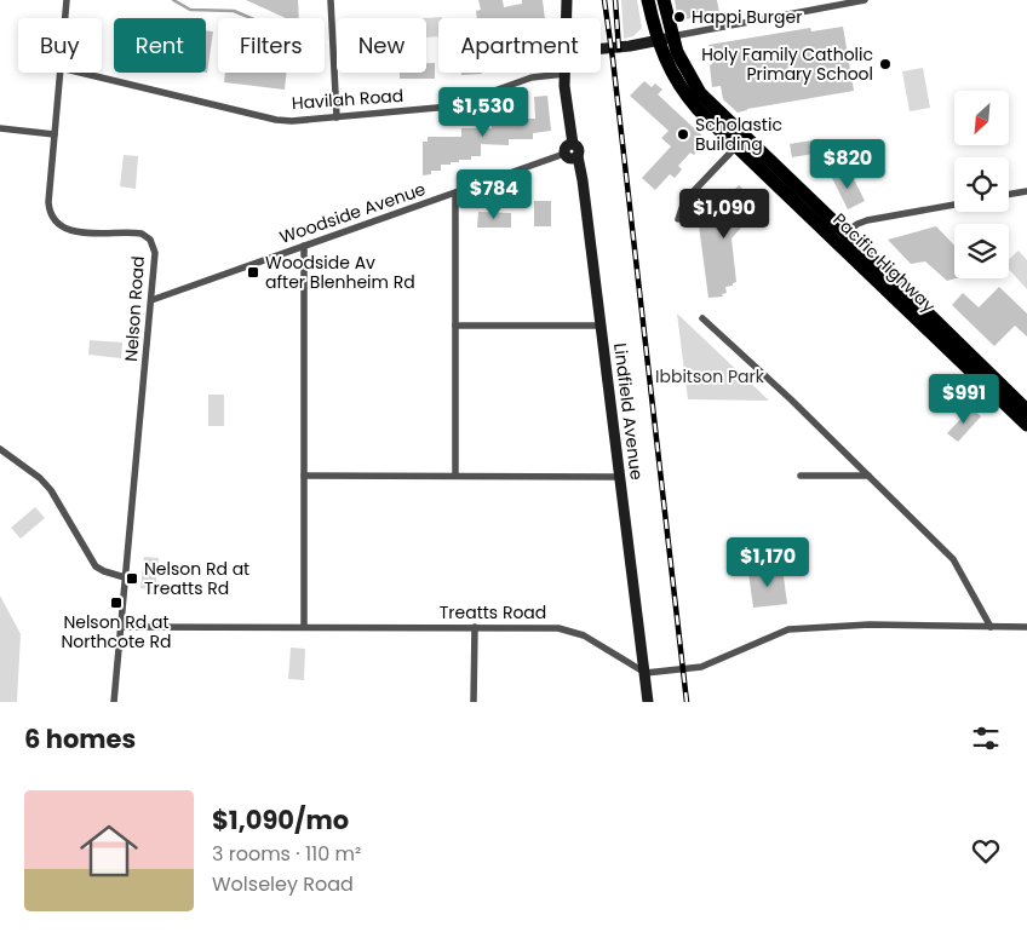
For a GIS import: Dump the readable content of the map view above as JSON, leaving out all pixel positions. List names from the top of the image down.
{
  "streets": {
    "highway": ["Pacific Highway"],
    "street": [
      "Havilah Road",
      "Woodside Avenue",
      "Nelson Road",
      "Lindfield Avenue",
      "Treatts Road"
    ]
  },
  "crossings": [
    ["Woodside Avenue", "Nelson Road"],
    ["Woodside Avenue", "Lindfield Avenue"],
    ["Nelson Road", "Treatts Road"],
    ["Lindfield Avenue", "Treatts Road"]
  ],
  "parks": ["Ibbitson Park"],
  "places": {
    "other": ["Happi Burger", "Holy Family Catholic Primary School", "Scholastic Building"],
    "transit": ["Woodside Av after Blenheim Rd", "Nelson Rd at Treatts Rd", "Nelson Rd at Northcote Rd"]
  },
  "north": "bottom left",
  "page": {
    "chip": [
      "Buy",
      "Rent",
      "Filters",
      "New",
      "Apartment"
    ],
    "price": [
      "$1,530",
      "$820",
      "$784",
      "$1,090",
      "$991",
      "$1,170"
    ],
    "heading": "6 homes",
    "list": [
      {
        "name": "$1,090/mo",
        "note": "3 rooms · 110 m² · Wolseley Road"
      }
    ]
  }
}
